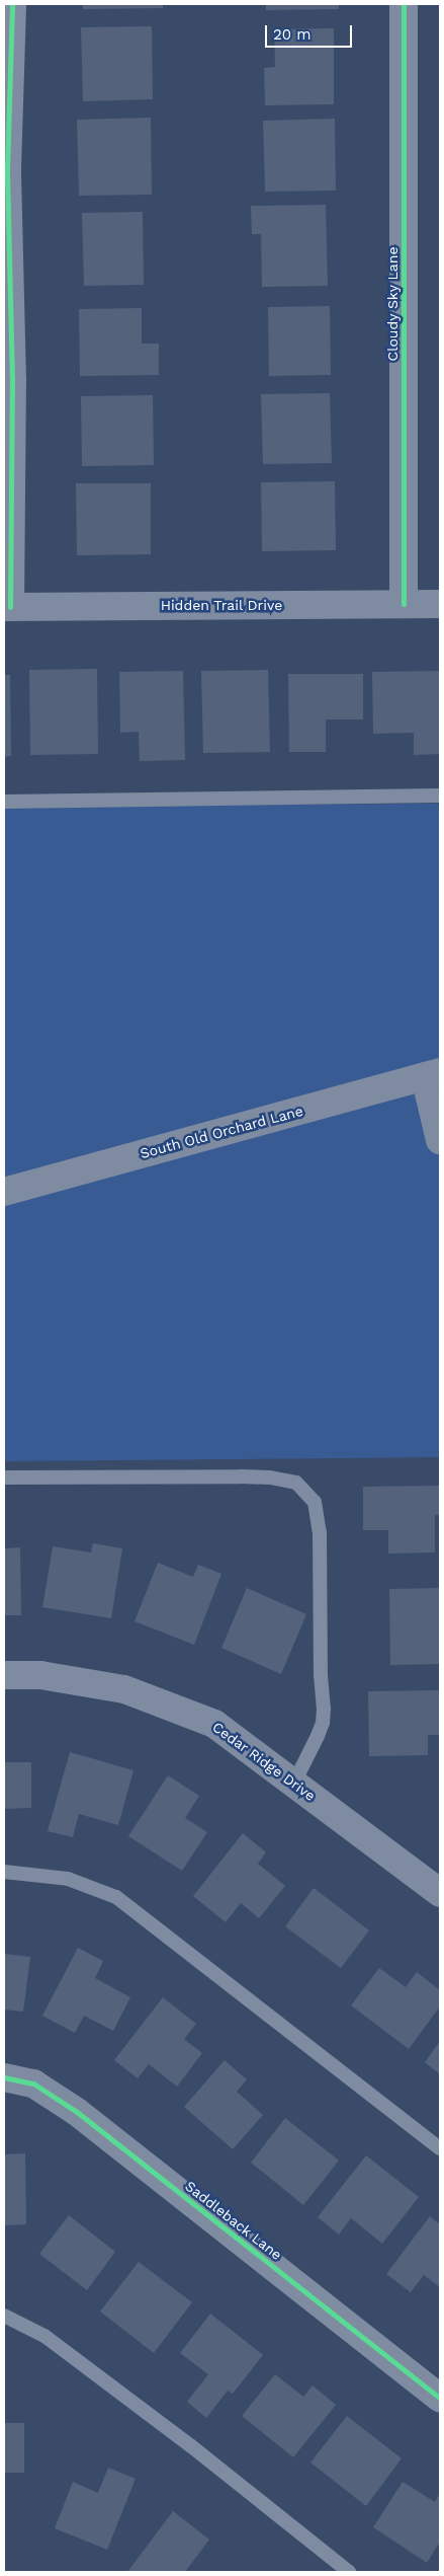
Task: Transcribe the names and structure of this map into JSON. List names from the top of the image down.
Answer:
{
  "streets": {
    "street": [
      "Cloudy Sky Lane",
      "Hidden Trail Drive",
      "South Old Orchard Lane",
      "Cedar Ridge Drive",
      "Saddleback Lane"
    ]
  },
  "crossings": [
    ["Cloudy Sky Lane", "Hidden Trail Drive"]
  ],
  "scale_bar": "20 m"
}
